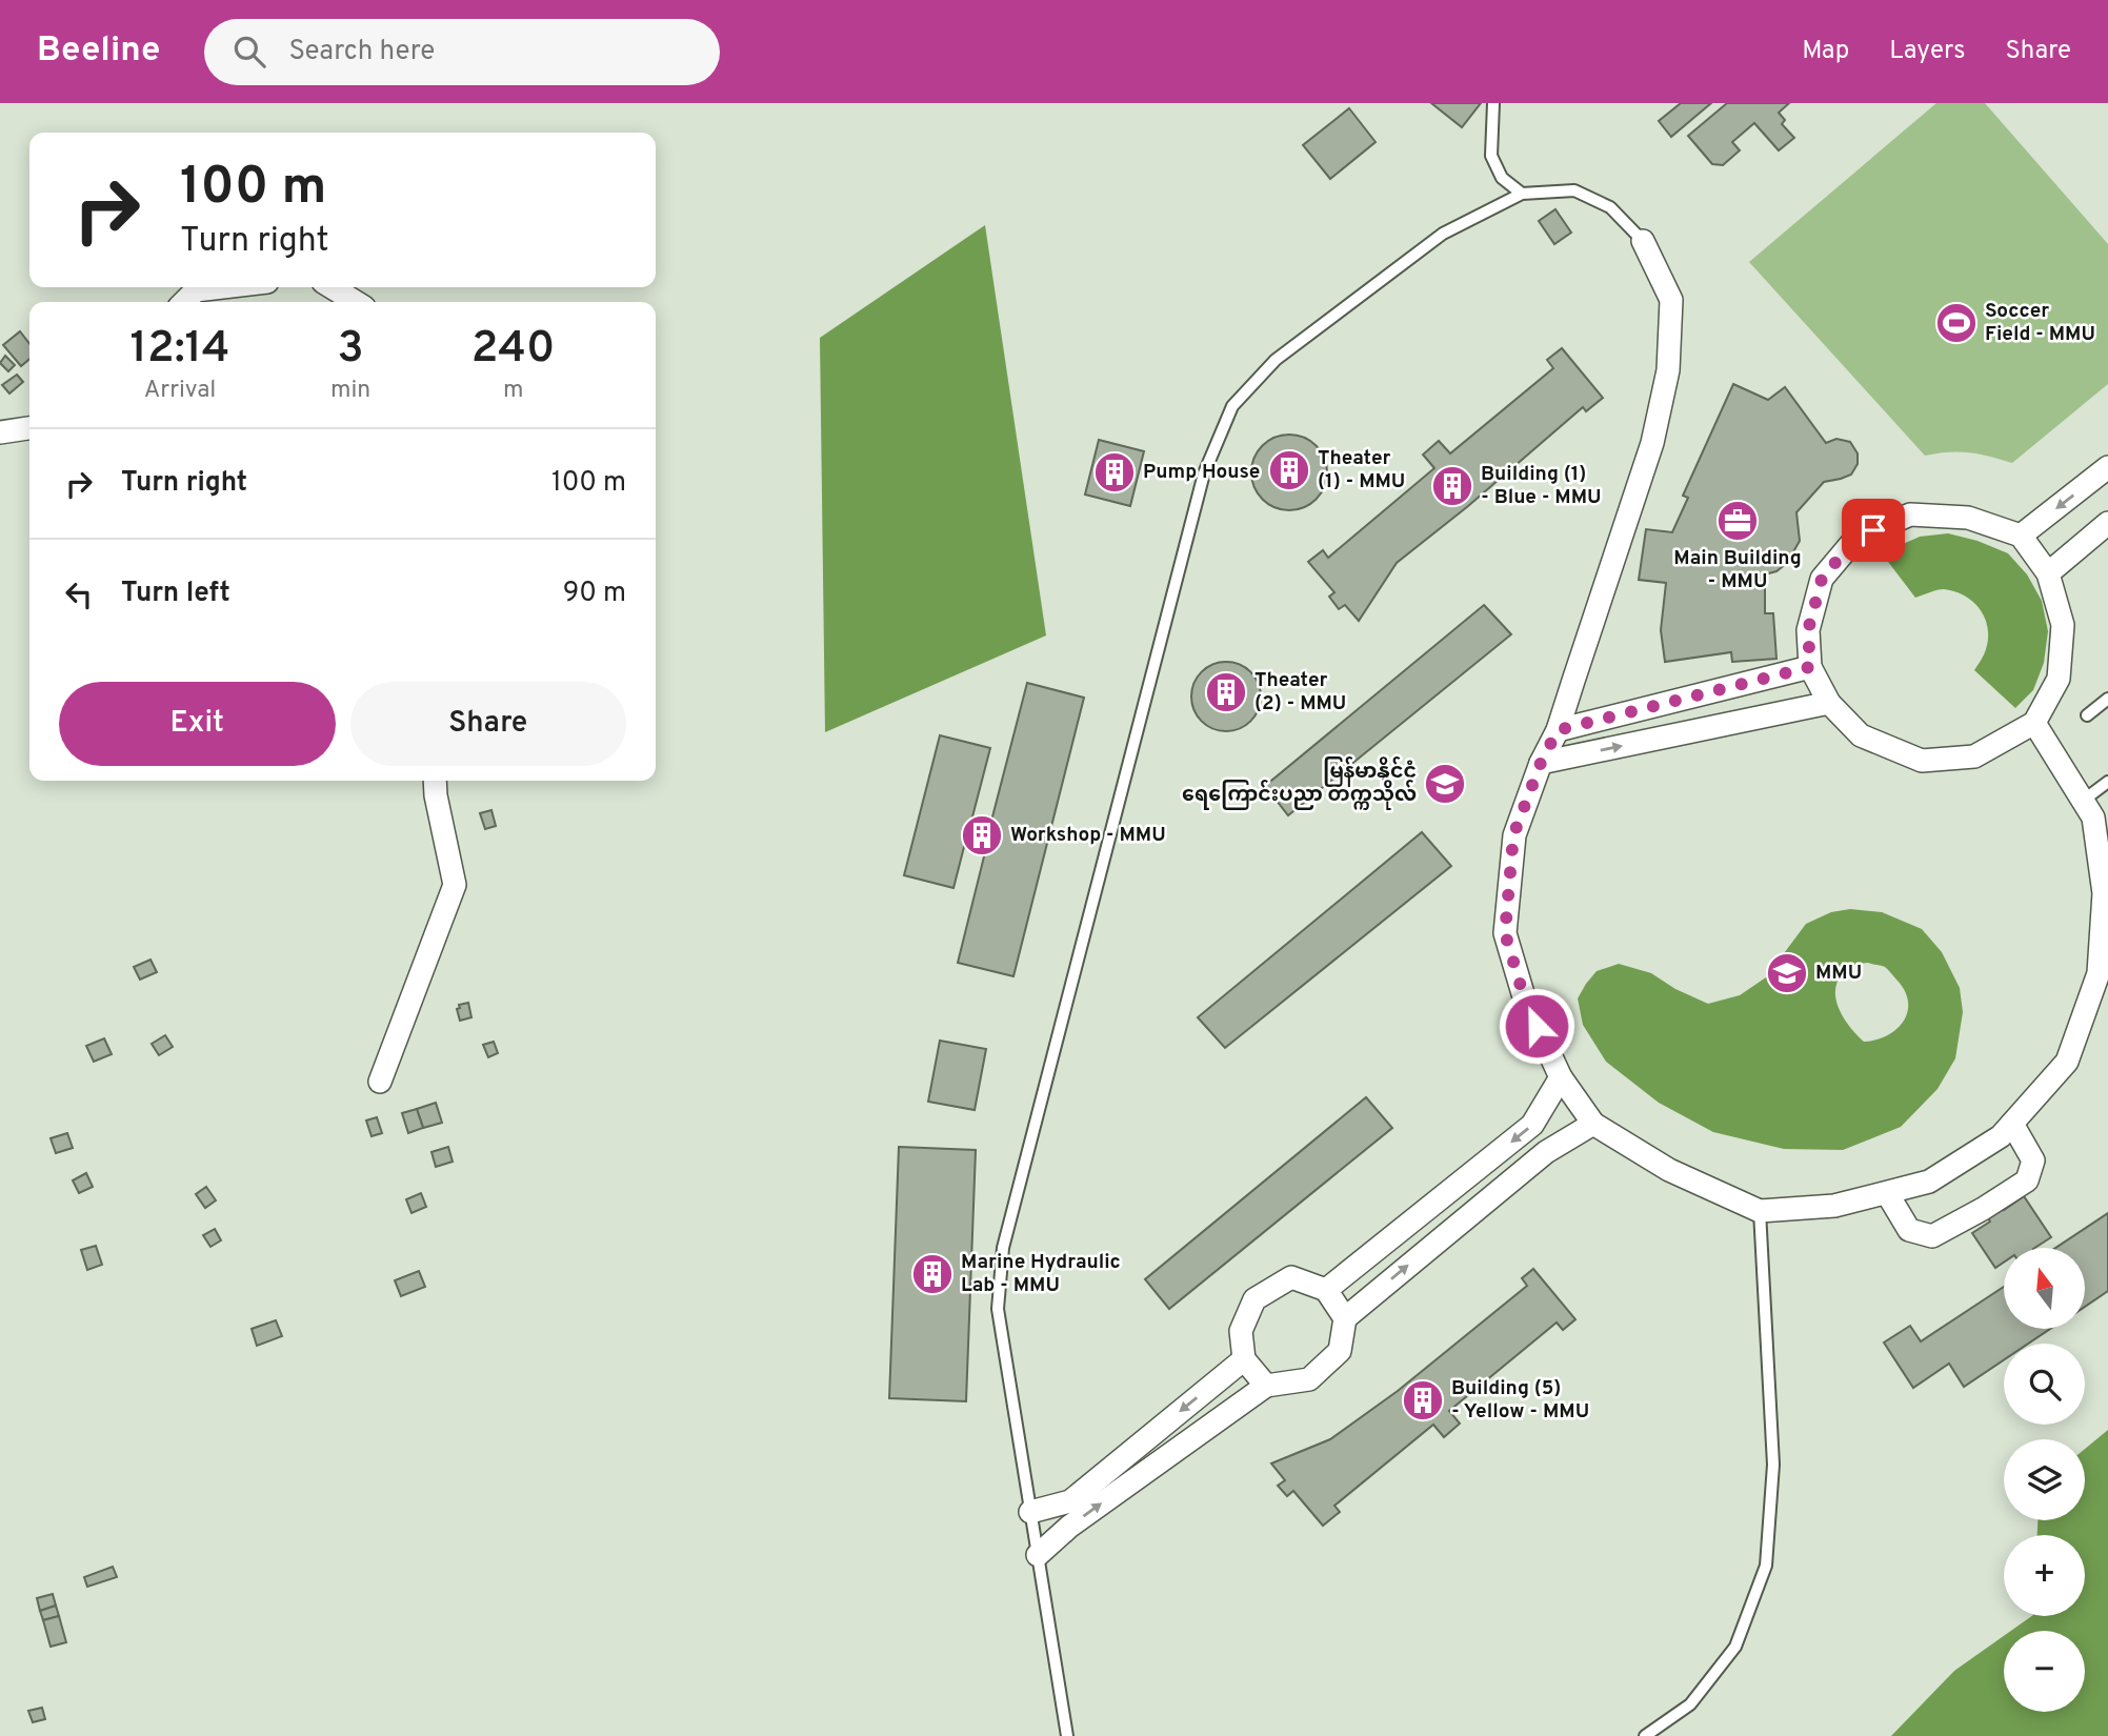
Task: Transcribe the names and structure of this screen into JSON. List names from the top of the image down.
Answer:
{
  "places": {
    "sports": ["Soccer Field - MMU"],
    "building": [
      "Theater (1) - MMU",
      "Pump House",
      "Building (1) - Blue - MMU",
      "Theater (2) - MMU",
      "Workshop - MMU",
      "Marine Hydraulic Lab - MMU",
      "Building (5) - Yellow - MMU"
    ],
    "office": ["Main Building - MMU"],
    "school or university": ["မြန်မာနိုင်ငံ ရေကြောင်းပညာ တက္ကသိုလ်", "MMU"]
  },
  "north": "top",
  "page": {
    "header": "Beeline",
    "search": "Search here",
    "nav": ["Map", "Layers", "Share"],
    "turn": ["100 m", "Turn right"],
    "eta": [
      "12:14",
      "Arrival",
      "3",
      "min",
      "240",
      "m"
    ],
    "list": [
      {
        "name": "Turn right",
        "value": "100 m"
      },
      {
        "name": "Turn left",
        "value": "90 m"
      }
    ],
    "buttons": ["Exit", "Share"],
    "map_buttons": ["+", "−"]
  }
}
